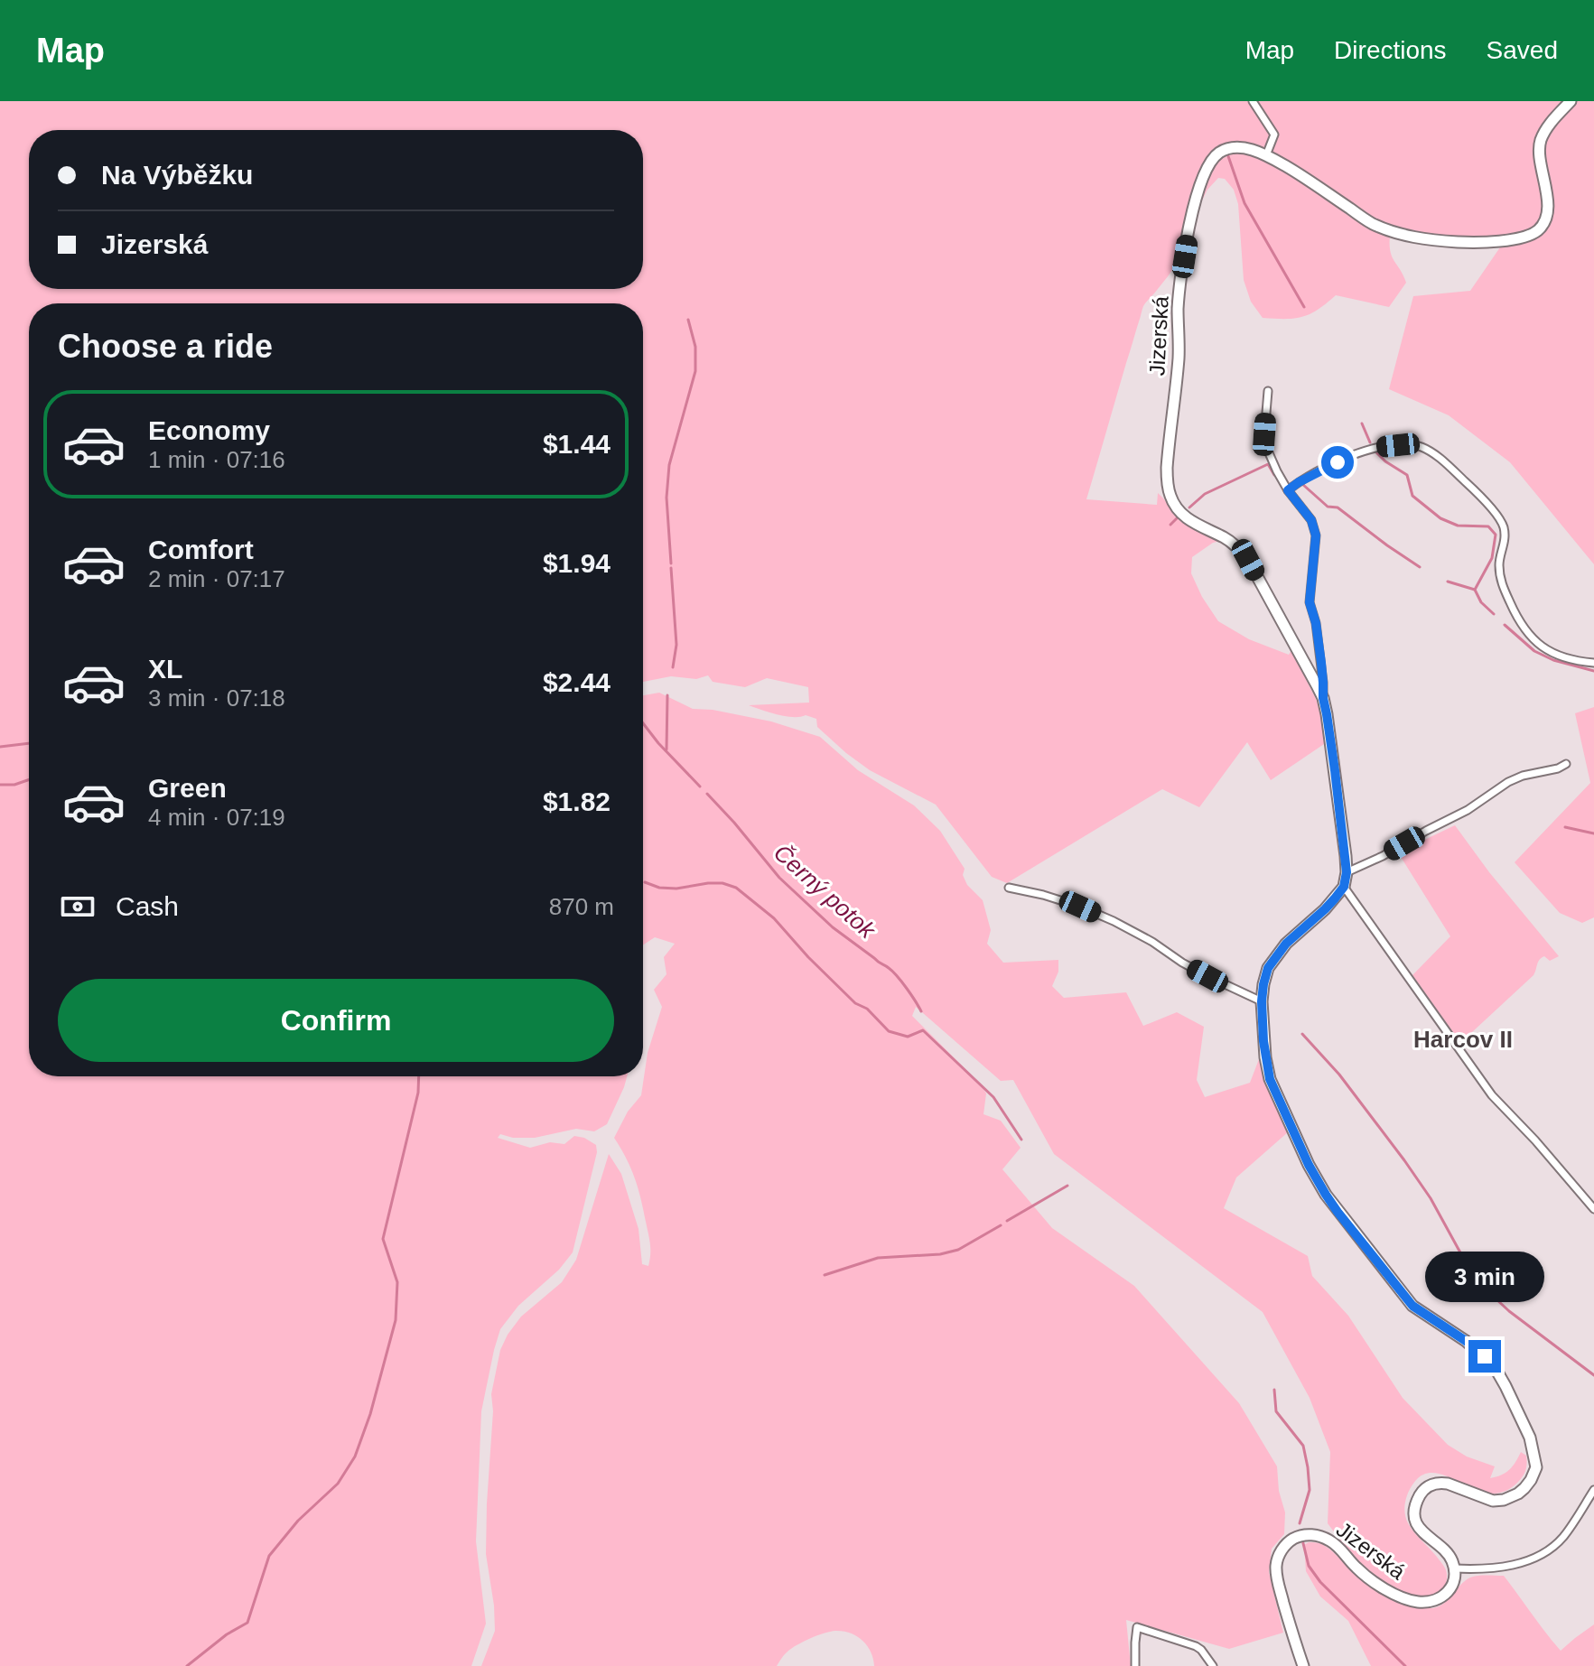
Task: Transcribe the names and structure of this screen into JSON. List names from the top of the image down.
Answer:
{
  "streets": {
    "street": ["Jizerská"]
  },
  "districts": ["Harcov II"],
  "water": ["Černý potok"],
  "page": {
    "header": "Map",
    "nav": ["Map", "Directions", "Saved"],
    "banner": ["Na Výběžku", "Jizerská"],
    "heading": "Choose a ride",
    "list": [
      {
        "name": "Economy",
        "note": "1 min · 07:16",
        "value": "$1.44"
      },
      {
        "name": "Comfort",
        "note": "2 min · 07:17",
        "value": "$1.94"
      },
      {
        "name": "XL",
        "note": "3 min · 07:18",
        "value": "$2.44"
      },
      {
        "name": "Green",
        "note": "4 min · 07:19",
        "value": "$1.82"
      }
    ],
    "pay": ["Cash", "870 m"],
    "buttons": "Confirm",
    "bubble": "3 min"
  }
}
